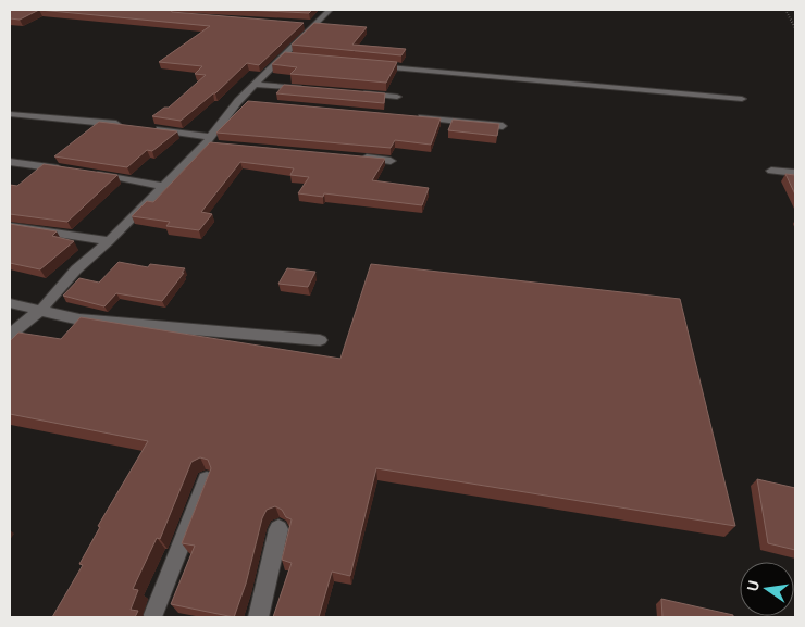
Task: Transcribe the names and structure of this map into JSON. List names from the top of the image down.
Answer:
{
  "north": "left"
}
